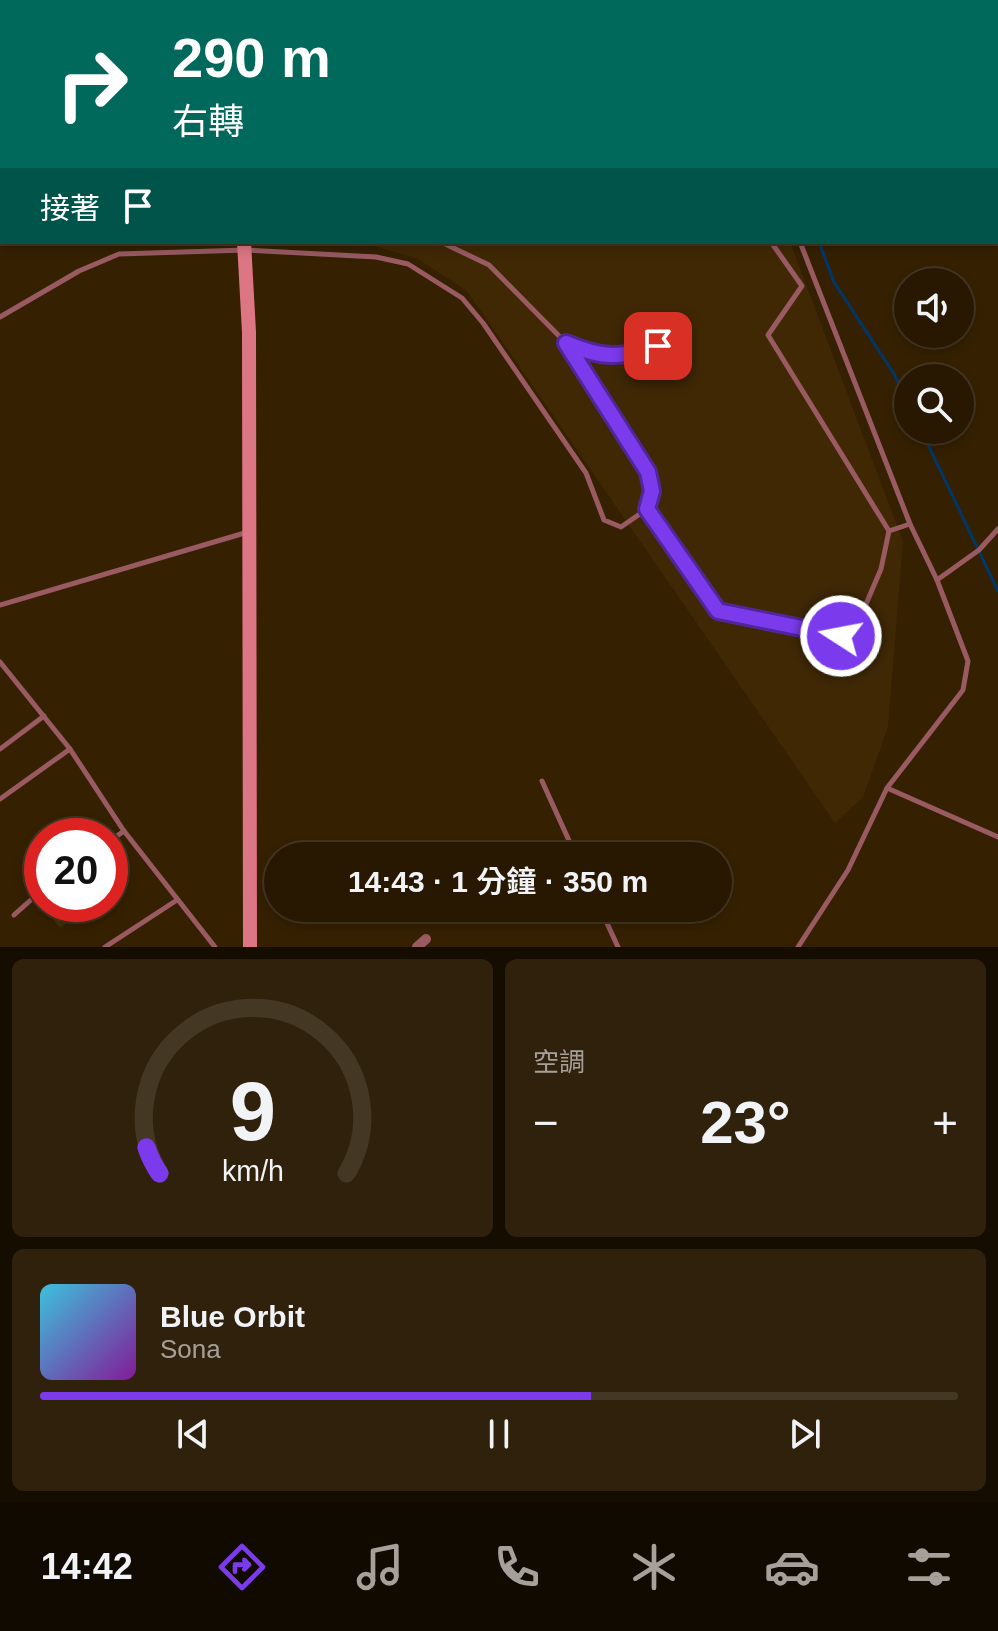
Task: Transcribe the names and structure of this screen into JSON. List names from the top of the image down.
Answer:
{
  "page": {
    "turn": ["290 m", "右轉"],
    "then": "接著",
    "limit": "20",
    "trip": "14:43 · 1 分鐘 · 350 m",
    "tile": "空調",
    "heat": ["−", "23°", "+"],
    "song": ["Blue Orbit", "Sona"],
    "tabs": "14:42",
    "gauge": ["9", "km/h"]
  }
}
